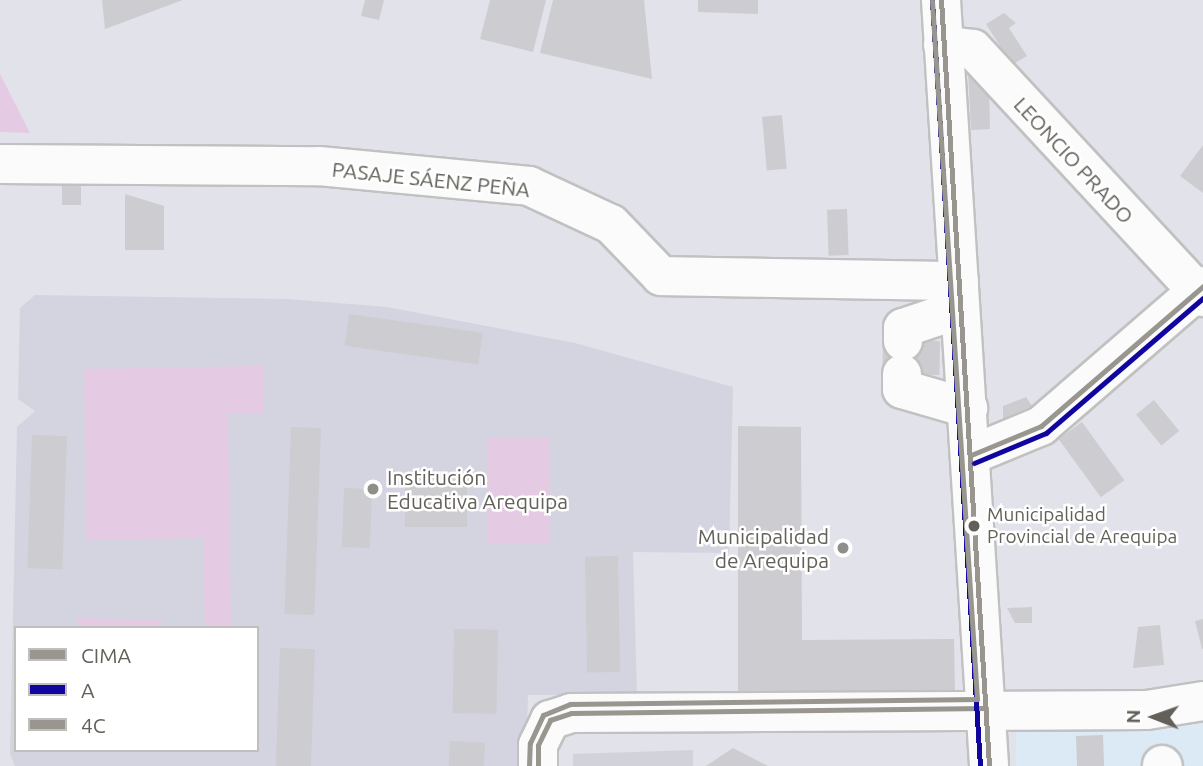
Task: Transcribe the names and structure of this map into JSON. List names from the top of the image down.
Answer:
{
  "streets": {
    "street": ["LEONCIO PRADO", "PASAJE SÁENZ PEÑA"]
  },
  "places": ["Institución Educativa Arequipa", "Municipalidad Provincial de Arequipa", "Municipalidad de Arequipa"],
  "lines": ["transit line CIMA", "transit line A", "transit line 4C"],
  "legend": ["CIMA", "A", "4C"],
  "north": "left"
}
